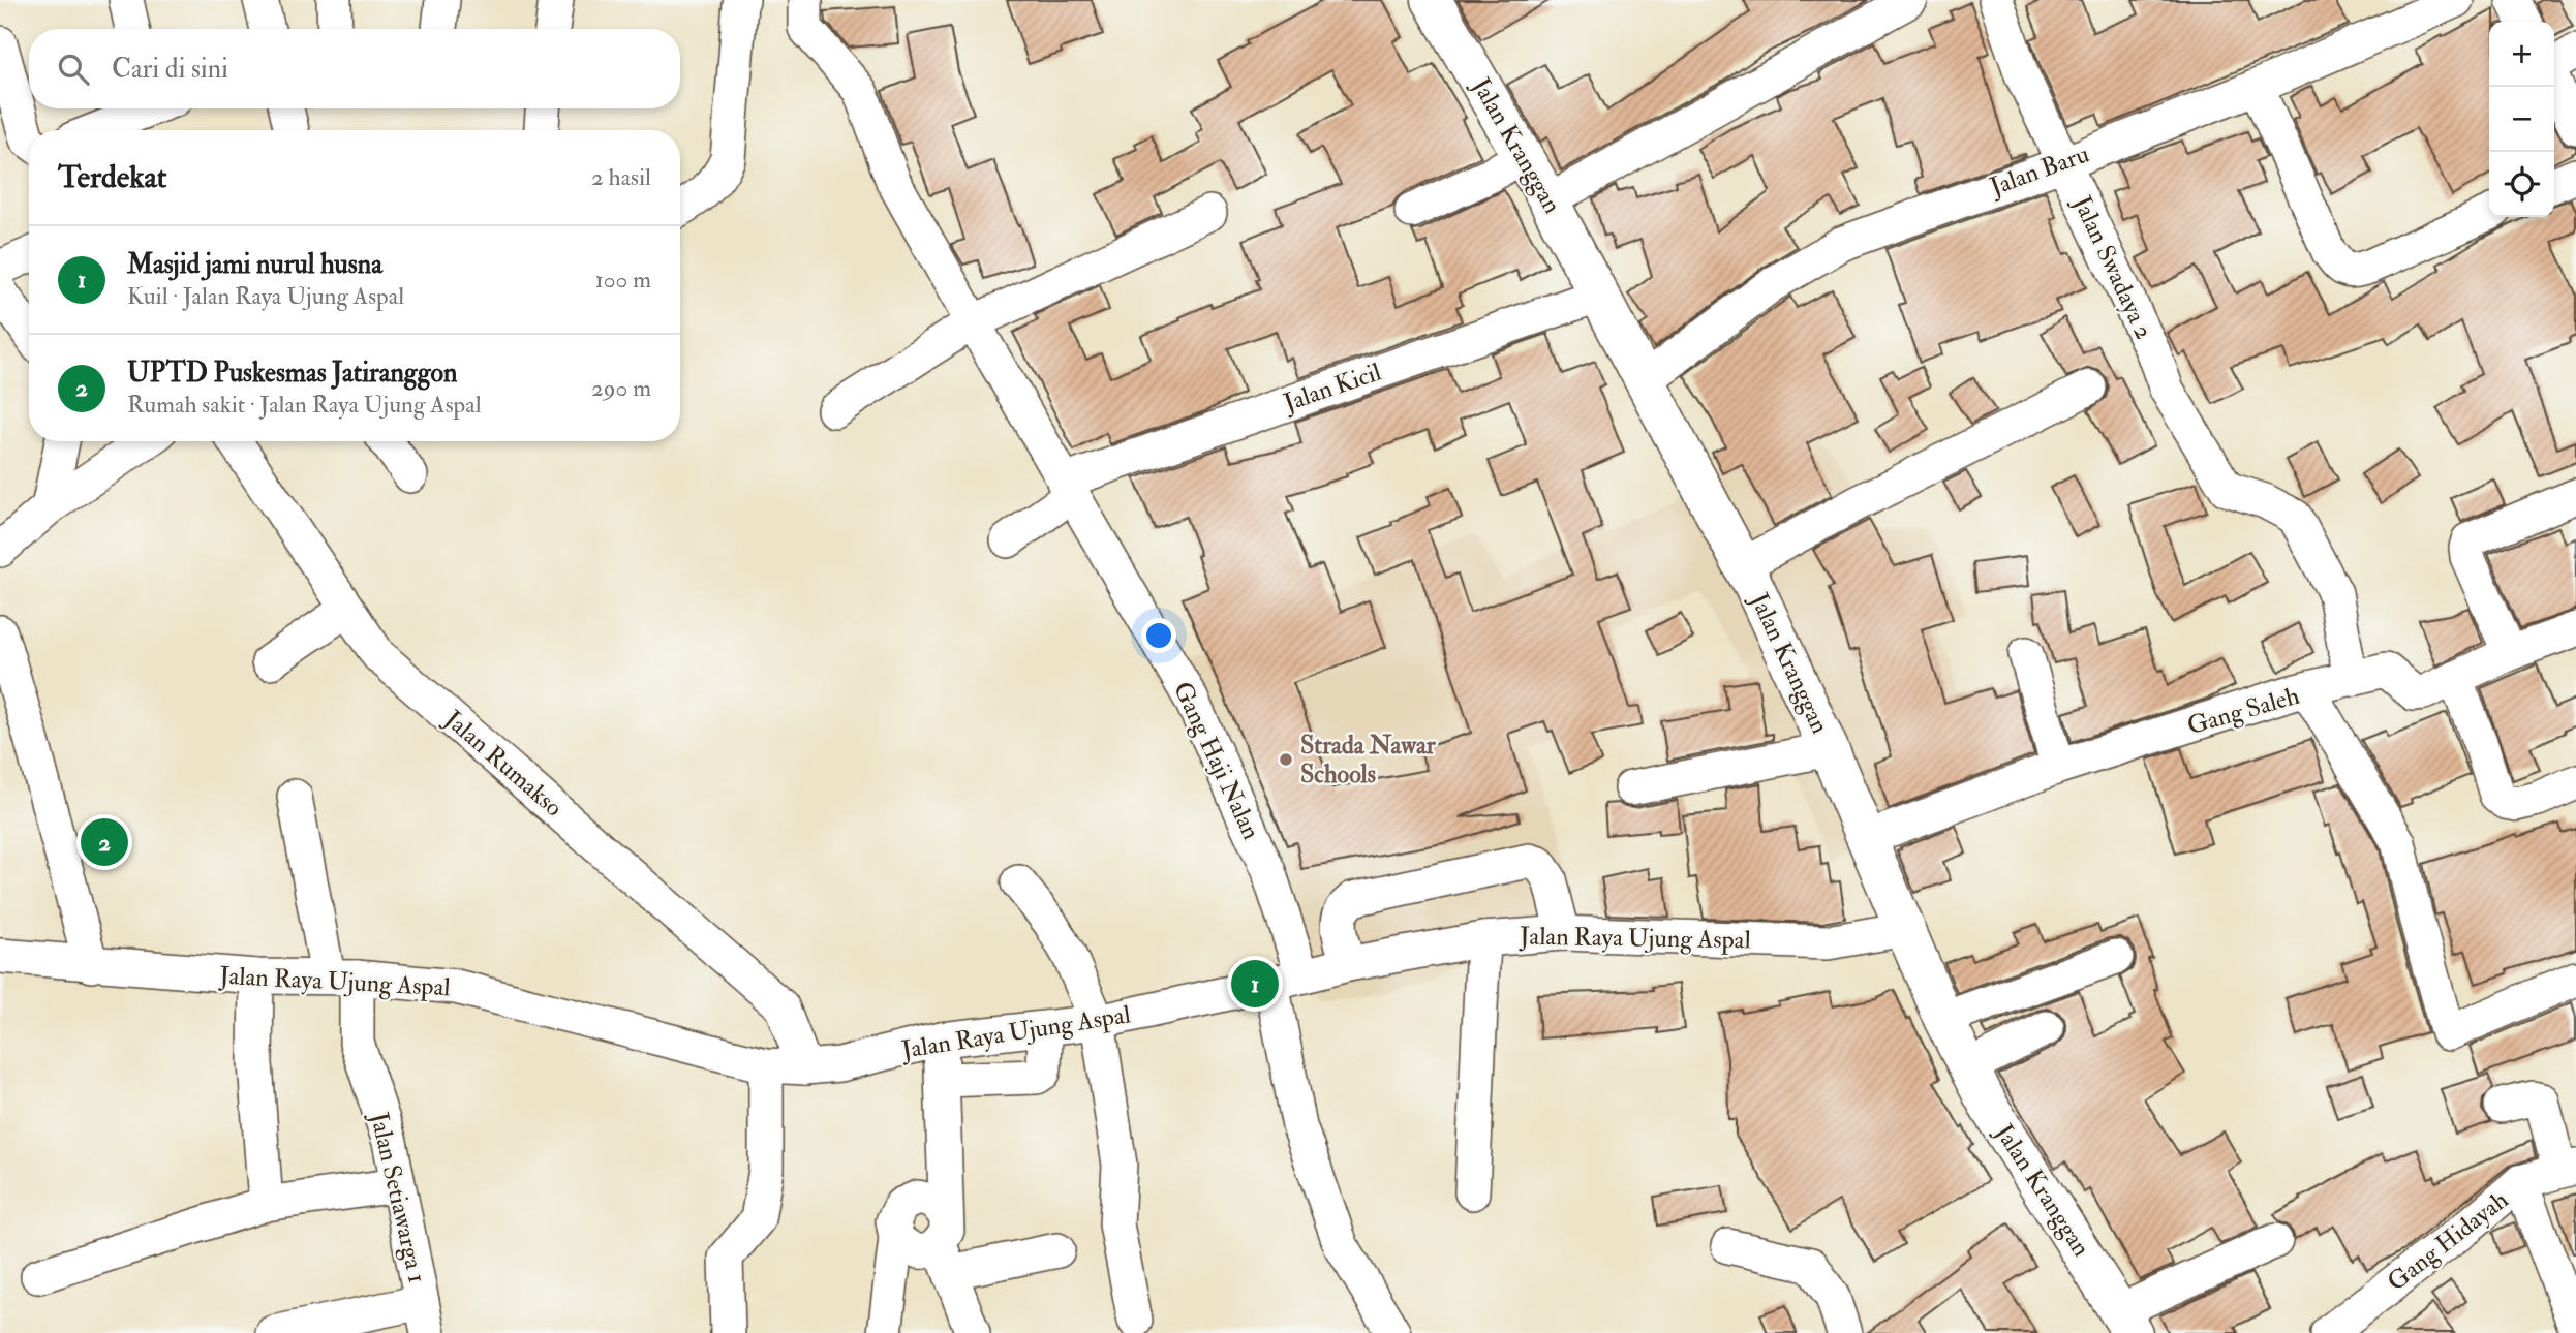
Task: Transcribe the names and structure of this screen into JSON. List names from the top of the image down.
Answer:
{
  "streets": {
    "main road": ["Jalan Kranggan"],
    "street": [
      "Jalan Baru",
      "Jalan Swadaya 2",
      "Jalan Kicil",
      "Gang Saleh",
      "Gang Haji Nalan",
      "Jalan Rumakso",
      "Jalan Raya Ujung Aspal",
      "Jalan Setiawarga 1",
      "Gang Hidayah"
    ]
  },
  "crossings": [
    ["Jalan Kranggan", "Jalan Baru"],
    ["Jalan Kranggan", "Jalan Kicil"],
    ["Jalan Kranggan", "Gang Saleh"],
    ["Jalan Kranggan", "Jalan Raya Ujung Aspal"],
    ["Jalan Baru", "Jalan Swadaya 2"],
    ["Jalan Kicil", "Gang Haji Nalan"],
    ["Gang Haji Nalan", "Jalan Raya Ujung Aspal"],
    ["Jalan Rumakso", "Jalan Raya Ujung Aspal"],
    ["Jalan Raya Ujung Aspal", "Jalan Setiawarga 1"]
  ],
  "places": ["Strada Nawar Schools"],
  "page": {
    "map_buttons": ["+", "−"],
    "search": "Cari di sini",
    "heading": ["Terdekat", "2 hasil"],
    "list": [
      {
        "mark": "1",
        "name": "Masjid jami nurul husna",
        "note": "Kuil · Jalan Raya Ujung Aspal",
        "value": "100 m"
      },
      {
        "mark": "2",
        "name": "UPTD Puskesmas Jatiranggon",
        "note": "Rumah sakit · Jalan Raya Ujung Aspal",
        "value": "290 m"
      }
    ],
    "pins": ["2", "1"]
  }
}
